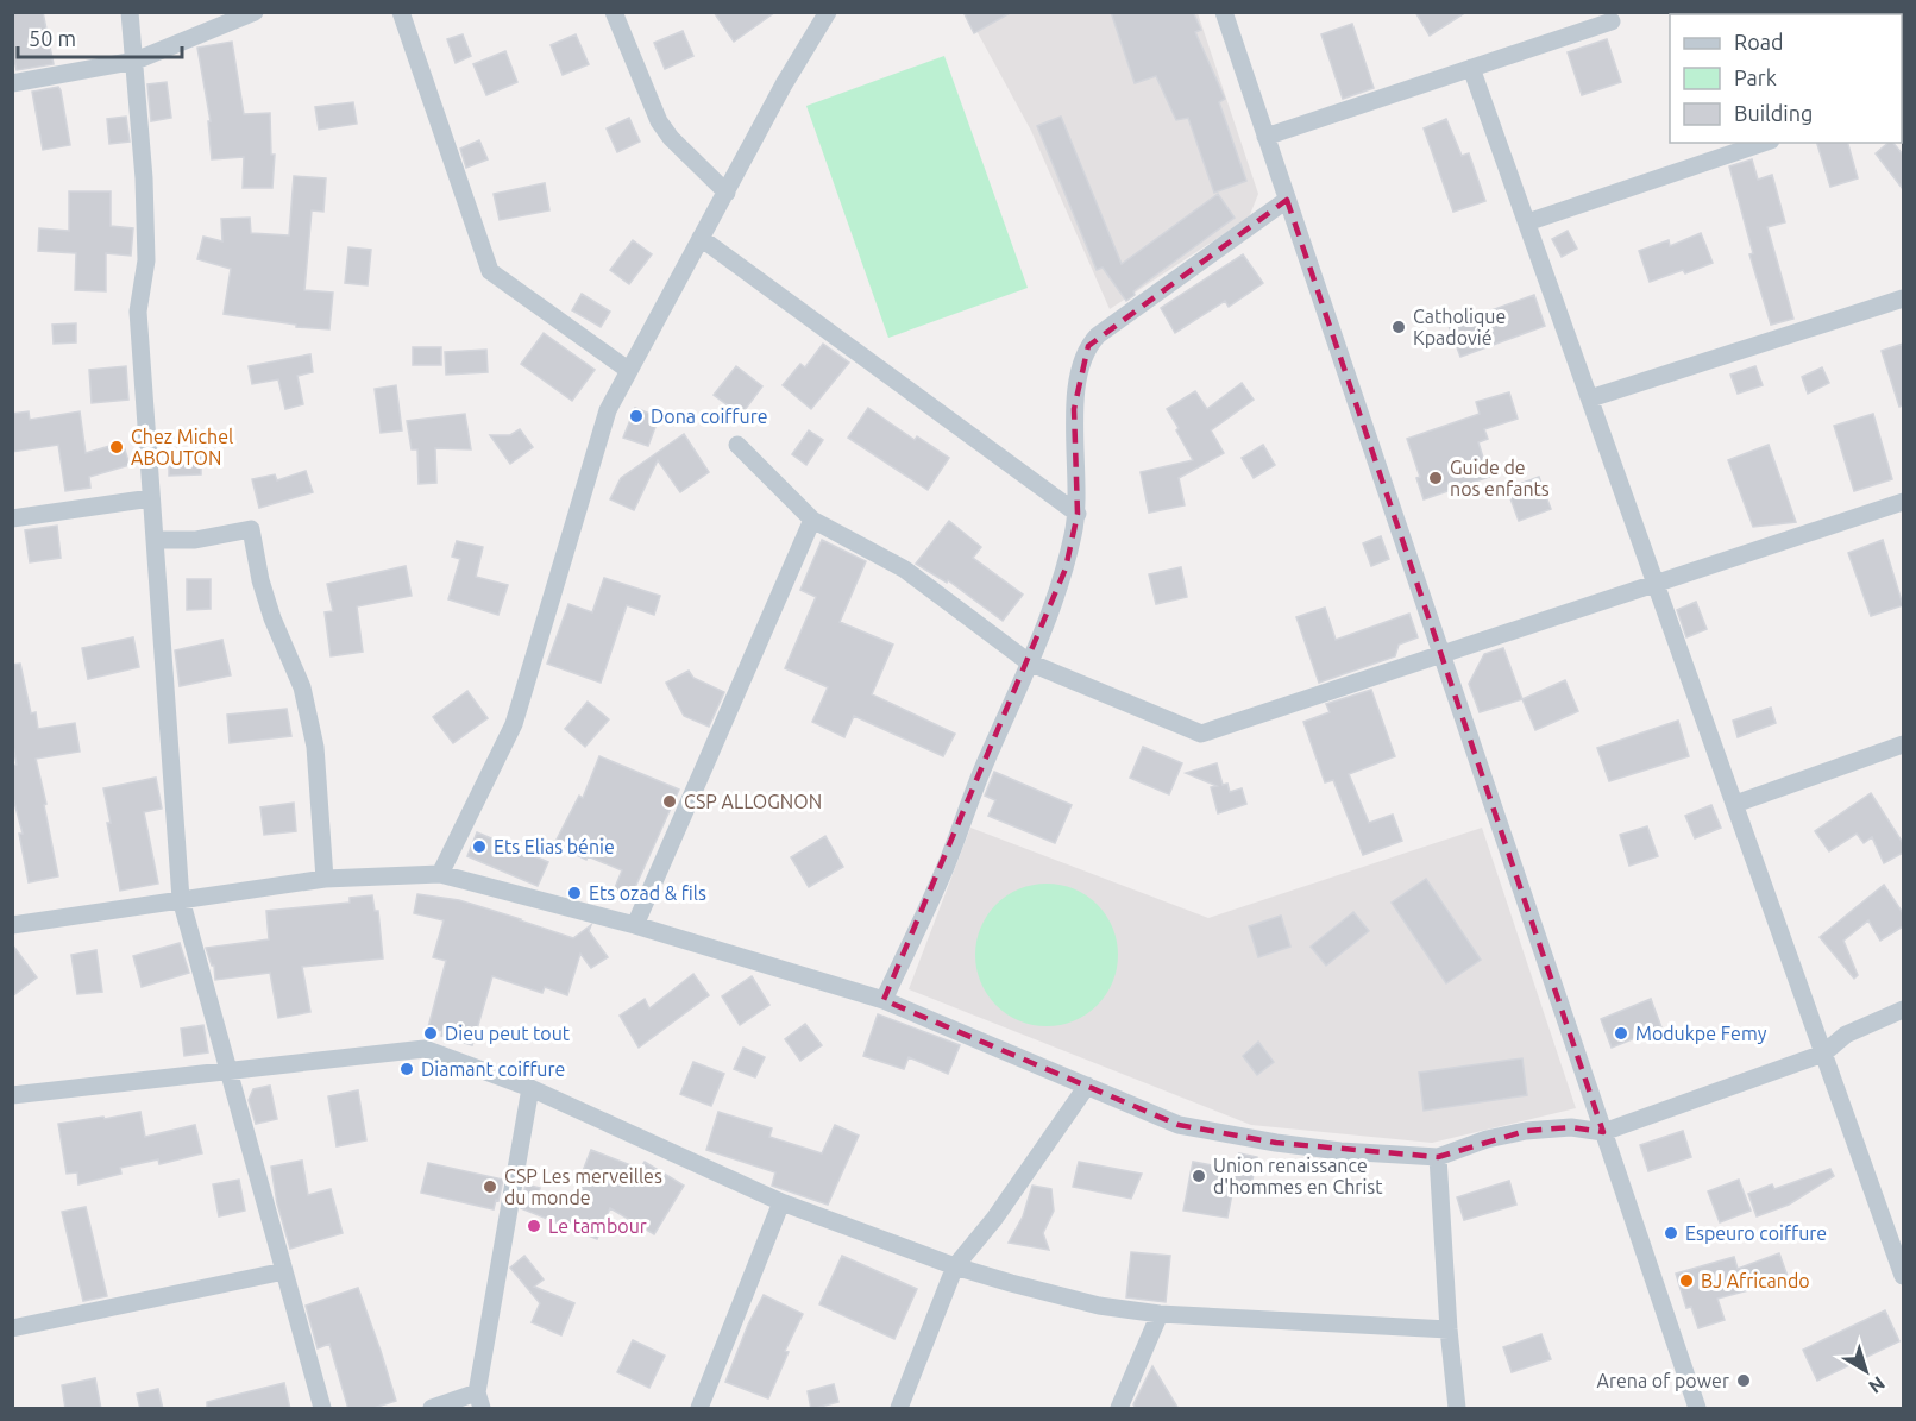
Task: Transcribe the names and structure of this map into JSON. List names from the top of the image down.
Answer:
{
  "places": [
    "Catholique Kpadovié",
    "Dona coiffure",
    "Chez Michel ABOUTON",
    "Guide de nos enfants",
    "CSP ALLOGNON",
    "Ets Elias bénie",
    "Ets ozad & fils",
    "Dieu peut tout",
    "Modukpe Femy",
    "Diamant coiffure",
    "Union renaissance d'hommes en Christ",
    "CSP Les merveilles du monde",
    "Le tambour",
    "Espeuro coiffure",
    "BJ Africando",
    "Arena of power"
  ],
  "legend": ["Road", "Park", "Building"],
  "scale_bar": "50 m",
  "north": "bottom right"
}
